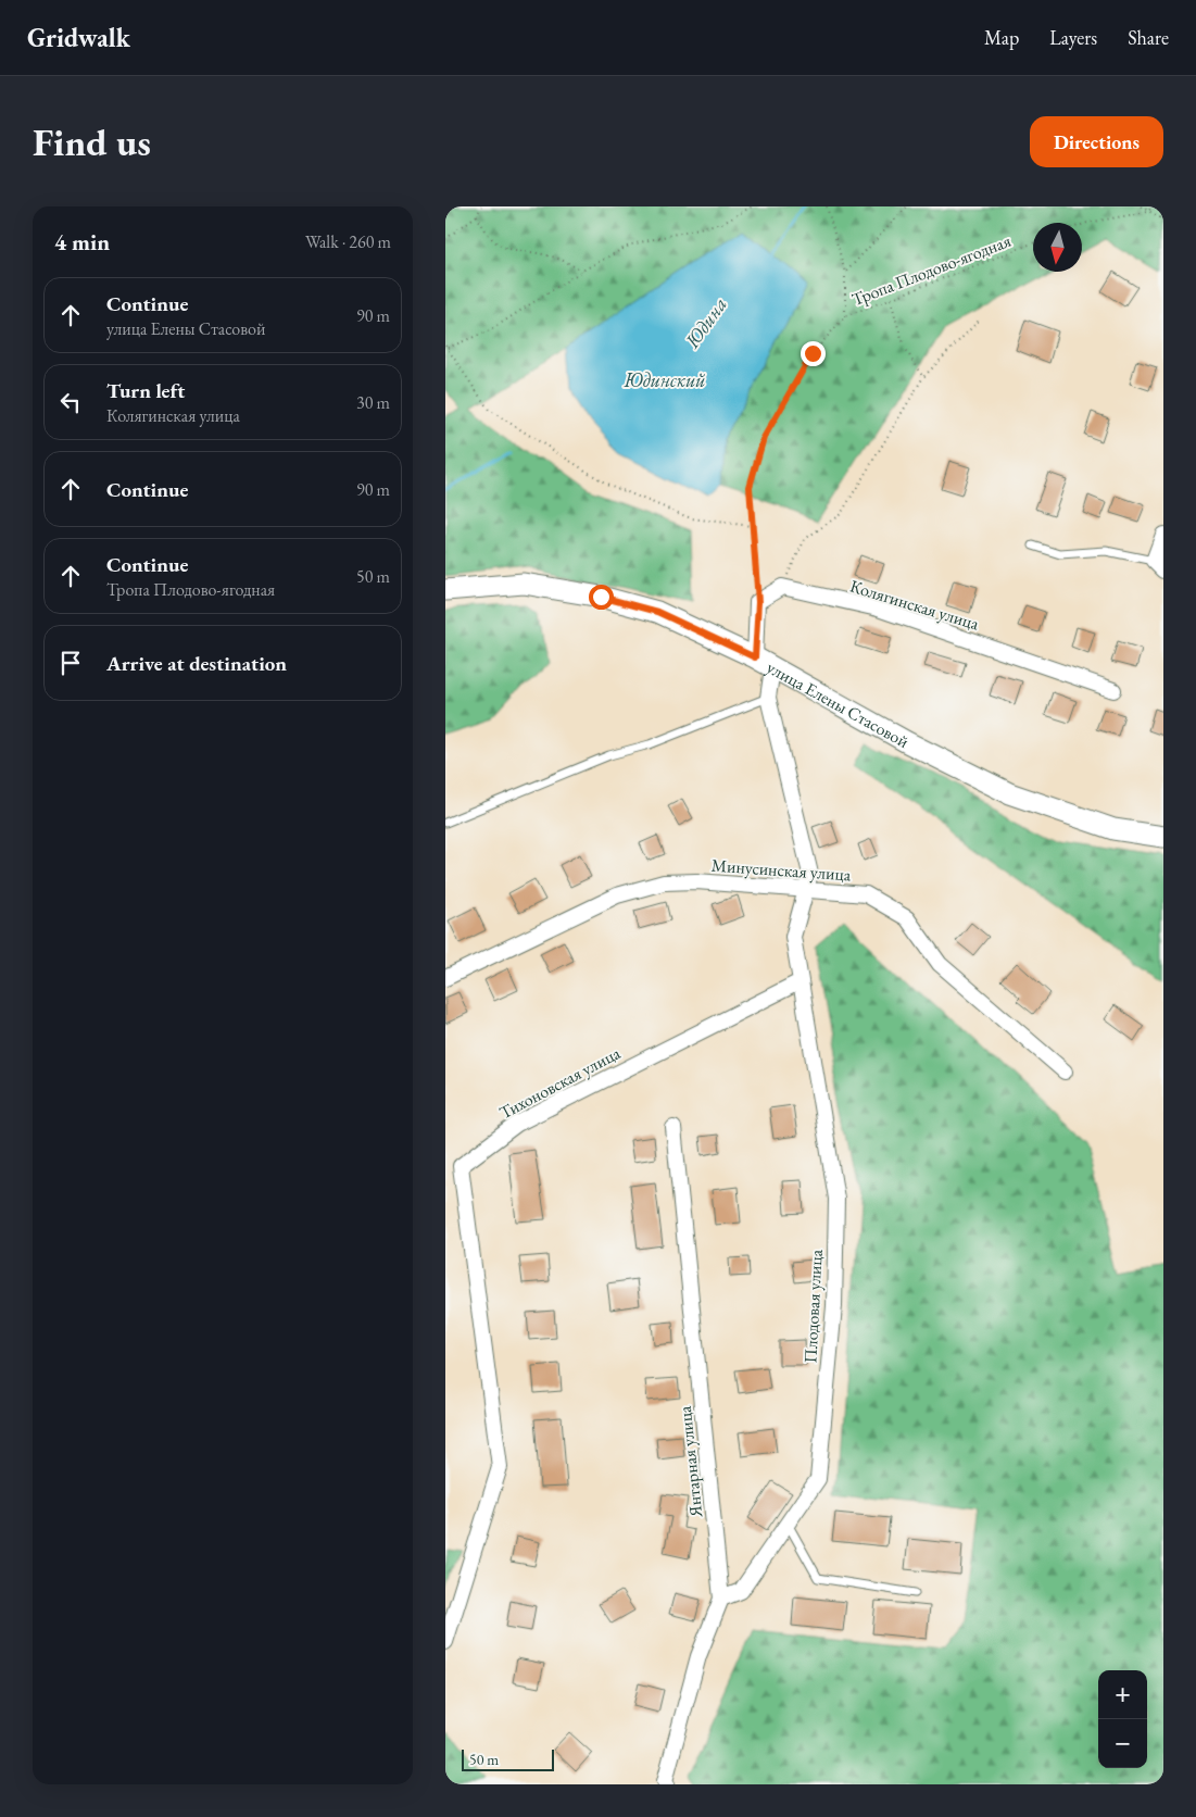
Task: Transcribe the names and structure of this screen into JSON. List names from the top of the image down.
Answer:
{
  "streets": {
    "main road": ["улица Елены Стасовой"],
    "street": [
      "Колягинская улица",
      "Минусинская улица",
      "Тихоновская улица",
      "Плодовая улица",
      "Янтарная улица"
    ],
    "path": ["Тропа Плодово-ягодная"]
  },
  "crossings": [
    ["Тихоновская улица", "Плодовая улица"],
    ["Плодовая улица", "Янтарная улица"]
  ],
  "water": ["Юдина", "Юдинский"],
  "scale_bar": "50 m",
  "north": "bottom",
  "page": {
    "header": "Gridwalk",
    "nav": ["Map", "Layers", "Share"],
    "buttons": "Directions",
    "title": "Find us",
    "heading": ["4 min", "Walk · 260 m"],
    "list": [
      ["Continue", "улица Елены Стасовой", "90 m"],
      ["Turn left", "Колягинская улица", "30 m"],
      ["Continue", "90 m"],
      ["Continue", "Тропа Плодово-ягодная", "50 m"],
      "Arrive at destination"
    ],
    "map_buttons": ["+", "−"],
    "scale": "50 m"
  }
}
